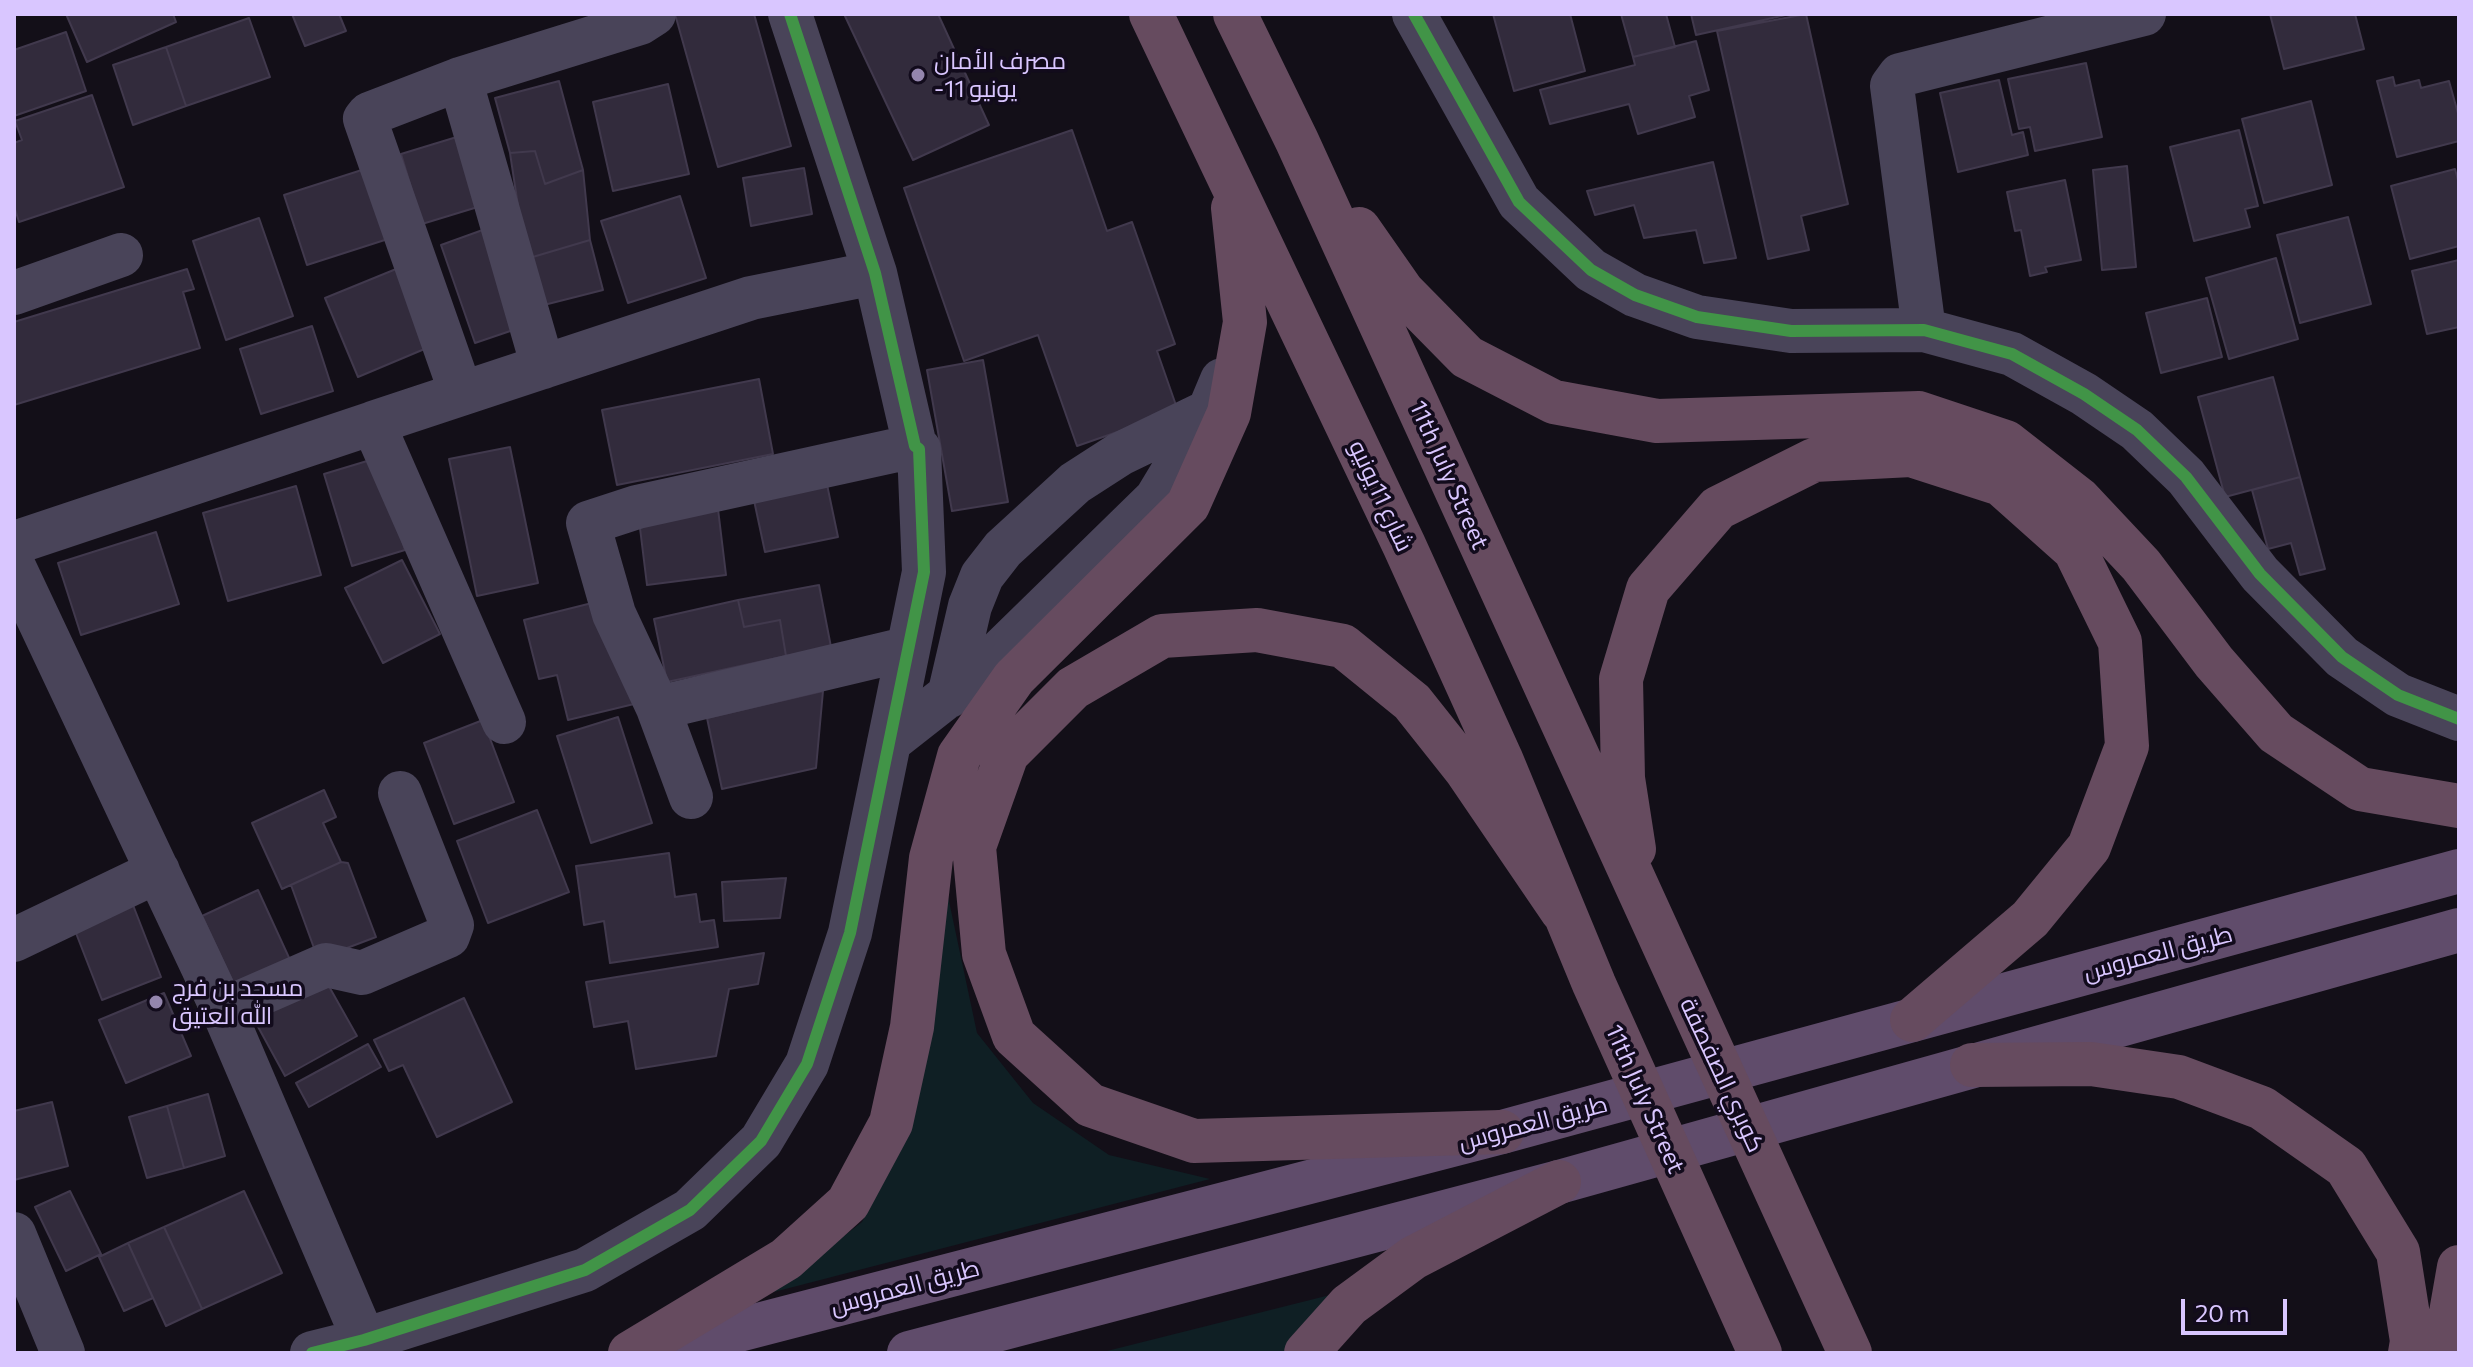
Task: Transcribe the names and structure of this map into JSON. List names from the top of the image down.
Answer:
{
  "streets": {
    "highway": ["11th July Street", "شارع 11يونيو", "كوبري الصفصفة"],
    "main road": ["طريق العمروس"]
  },
  "crossings": [
    ["11th July Street", "شارع 11يونيو"],
    ["11th July Street", "كوبري الصفصفة"]
  ],
  "places": ["مصرف الأمان -11 يونيو", "مسجد بن فرج الله العتيق"],
  "scale_bar": "20 m"
}
